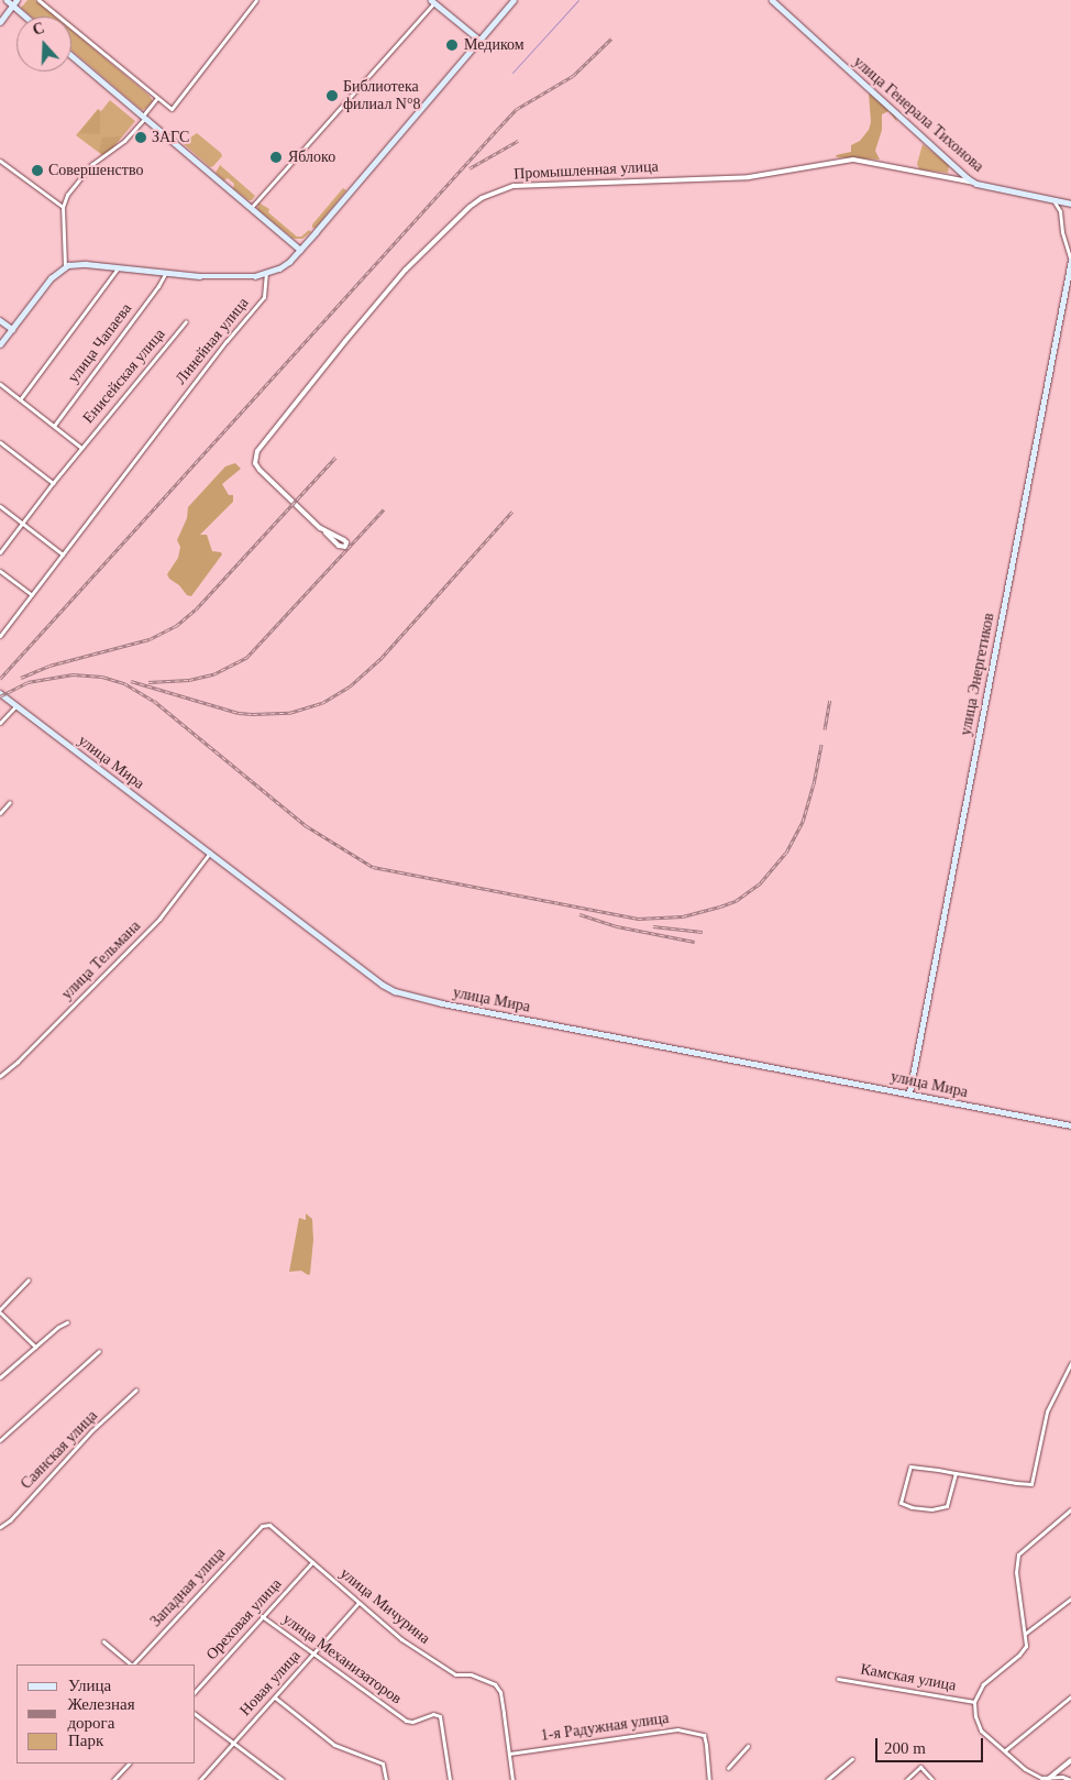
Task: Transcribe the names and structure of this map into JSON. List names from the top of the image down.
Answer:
{
  "streets": {
    "main road": ["улица Генерала Тихонова", "улица Энергетиков", "улица Мира"],
    "street": [
      "Промышленная улица",
      "Линейная улица",
      "улица Чапаева",
      "Енисейская улица",
      "улица Тельмана",
      "Саянская улица",
      "Западная улица",
      "улица Мичурина",
      "Ореховая улица",
      "улица Механизаторов",
      "Камская улица",
      "Новая улица",
      "1-я Радужная улица"
    ]
  },
  "crossings": [
    ["улица Генерала Тихонова", "Промышленная улица"],
    ["улица Энергетиков", "улица Мира"],
    ["улица Мира", "улица Тельмана"],
    ["Западная улица", "улица Мичурина"],
    ["улица Мичурина", "Ореховая улица"],
    ["улица Мичурина", "Новая улица"],
    ["улица Мичурина", "1-я Радужная улица"],
    ["Ореховая улица", "улица Механизаторов"],
    ["улица Механизаторов", "Новая улица"]
  ],
  "places": [
    "Медиком",
    "Библиотека филиал N°8",
    "ЗАГС",
    "Яблоко",
    "Совершенство"
  ],
  "legend": ["Улица", "Железная дорога", "Парк"],
  "scale_bar": "200 m",
  "north": "top"
}
